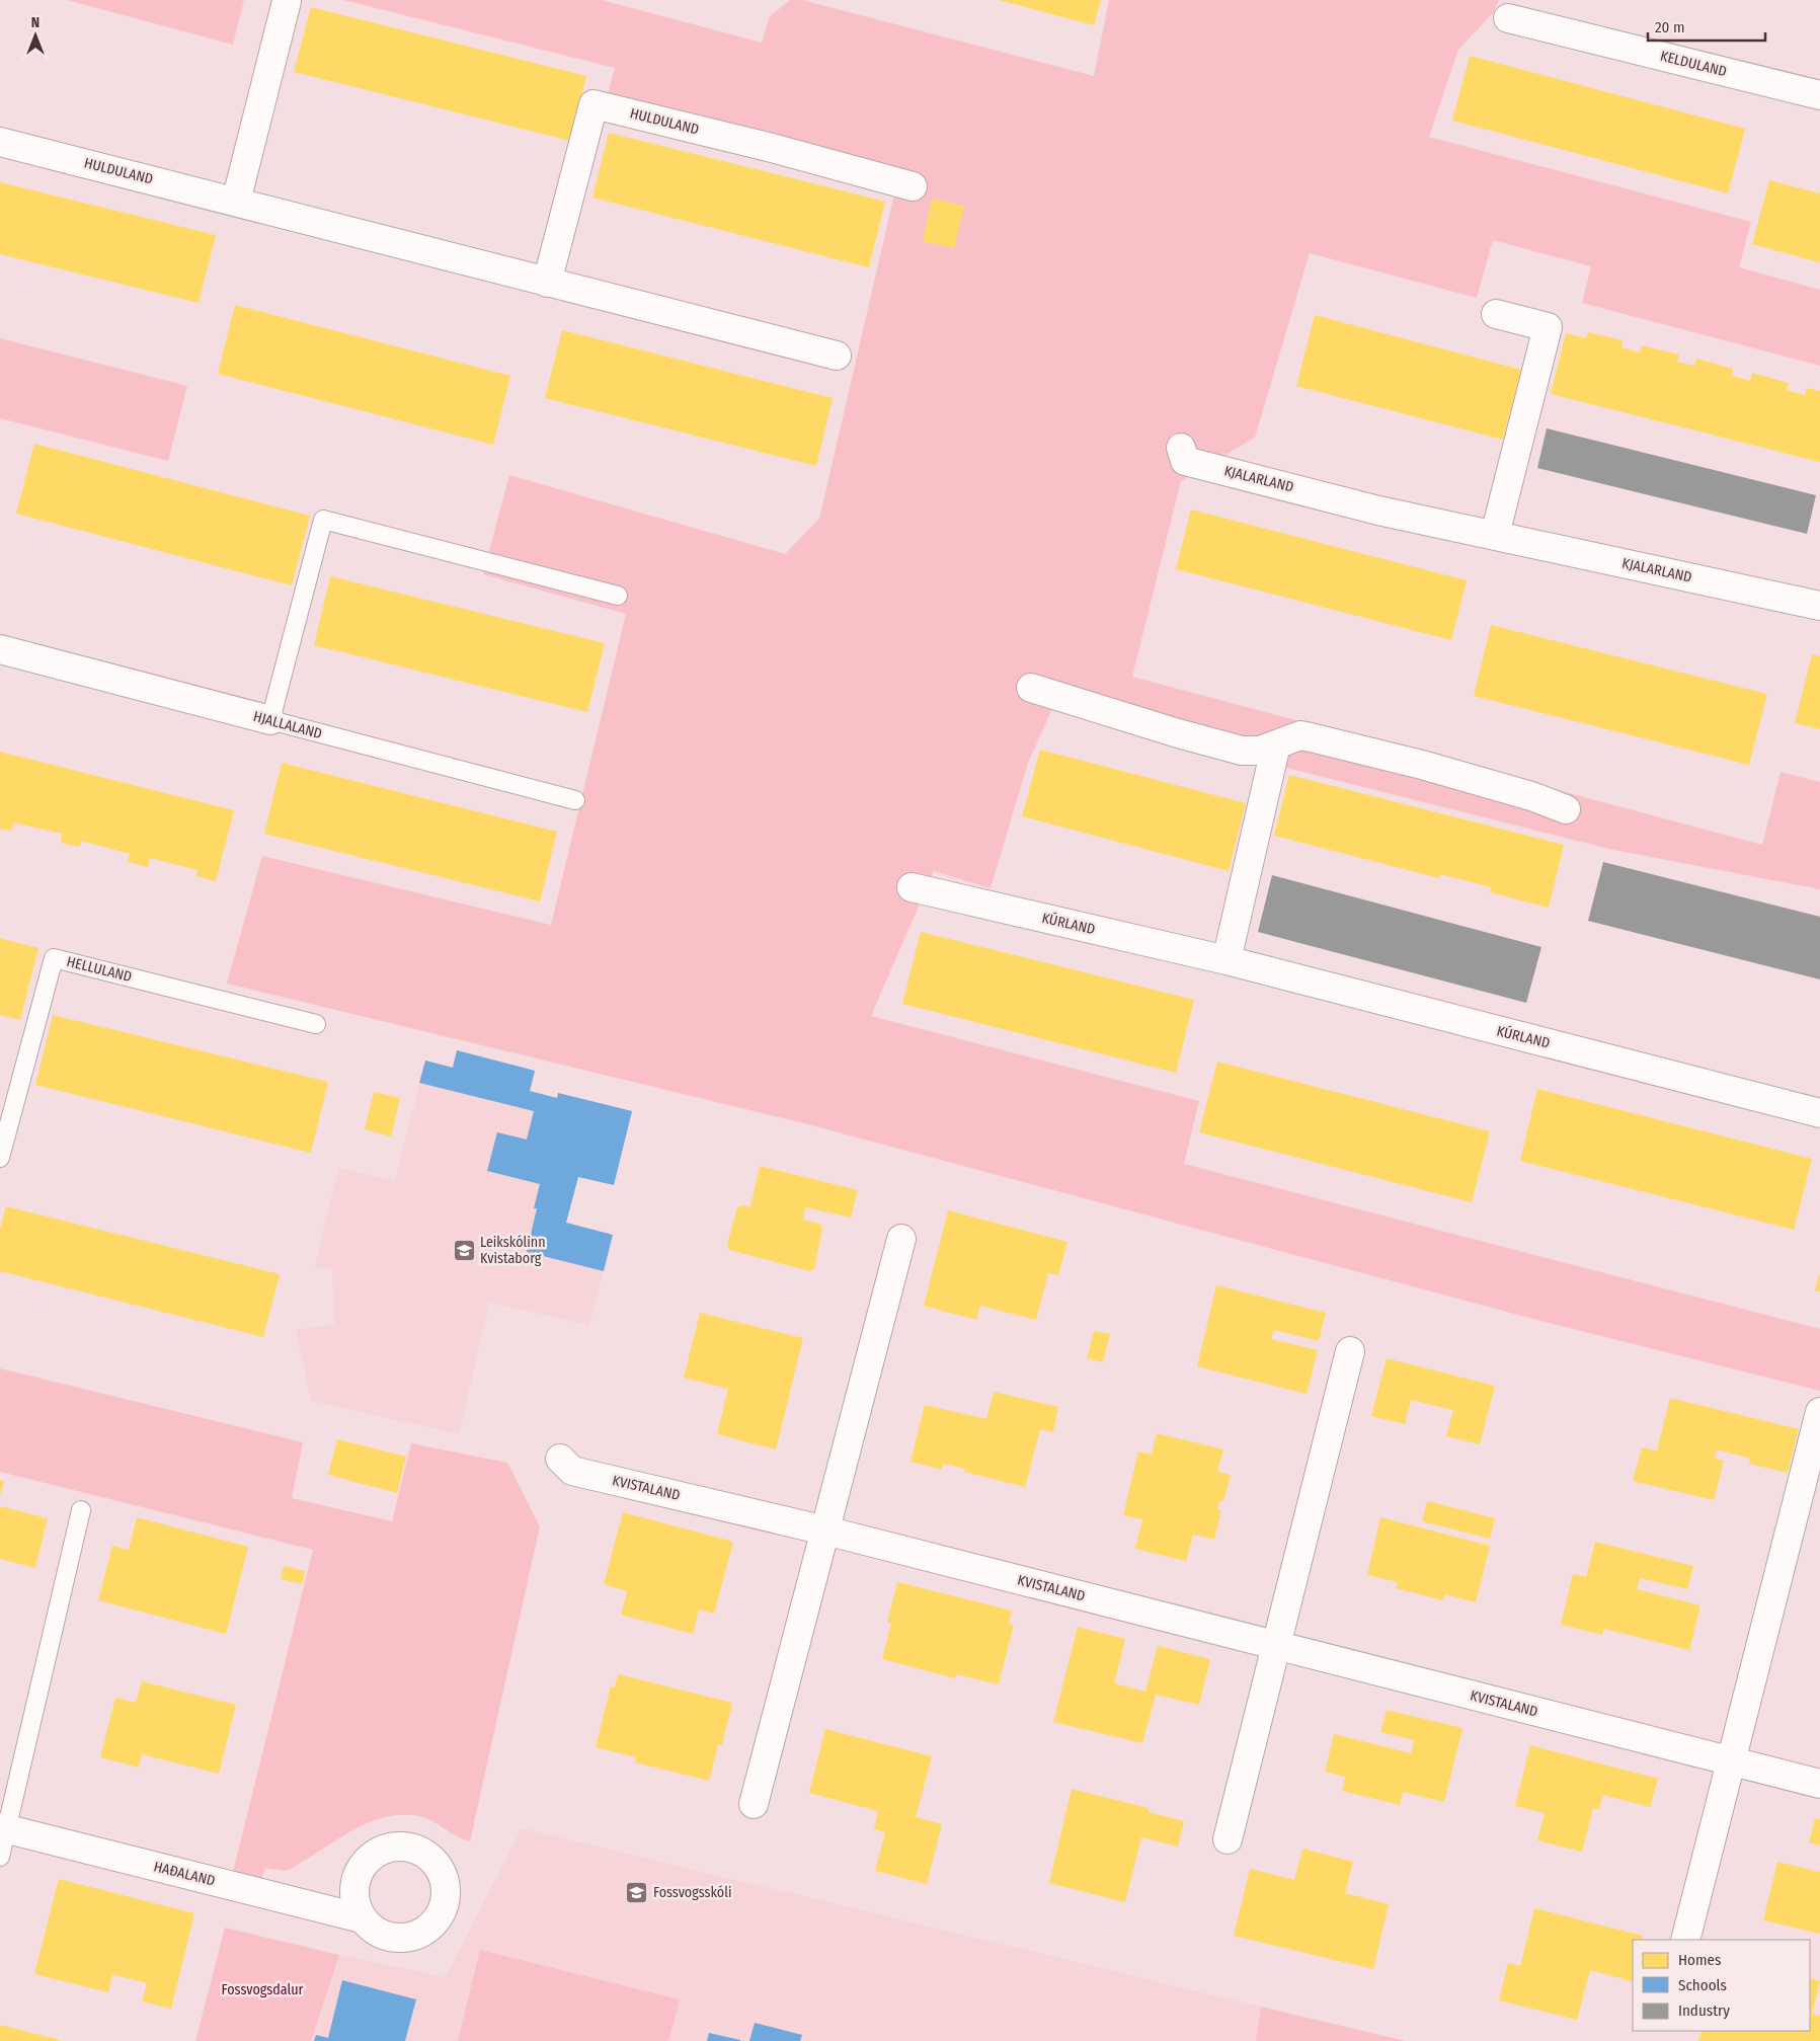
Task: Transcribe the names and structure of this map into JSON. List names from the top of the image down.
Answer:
{
  "streets": {
    "street": [
      "KELDULAND",
      "HULDULAND",
      "KJALARLAND",
      "HJALLALAND",
      "KÚRLAND",
      "KVISTALAND",
      "HAÐALAND"
    ],
    "lane": ["HELLULAND"]
  },
  "parks": ["Fossvogsdalur"],
  "places": {
    "school or university": ["Leikskólinn Kvistaborg", "Fossvogsskóli"]
  },
  "legend": ["Homes", "Schools", "Industry"],
  "scale_bar": "20 m",
  "north": "top"
}
